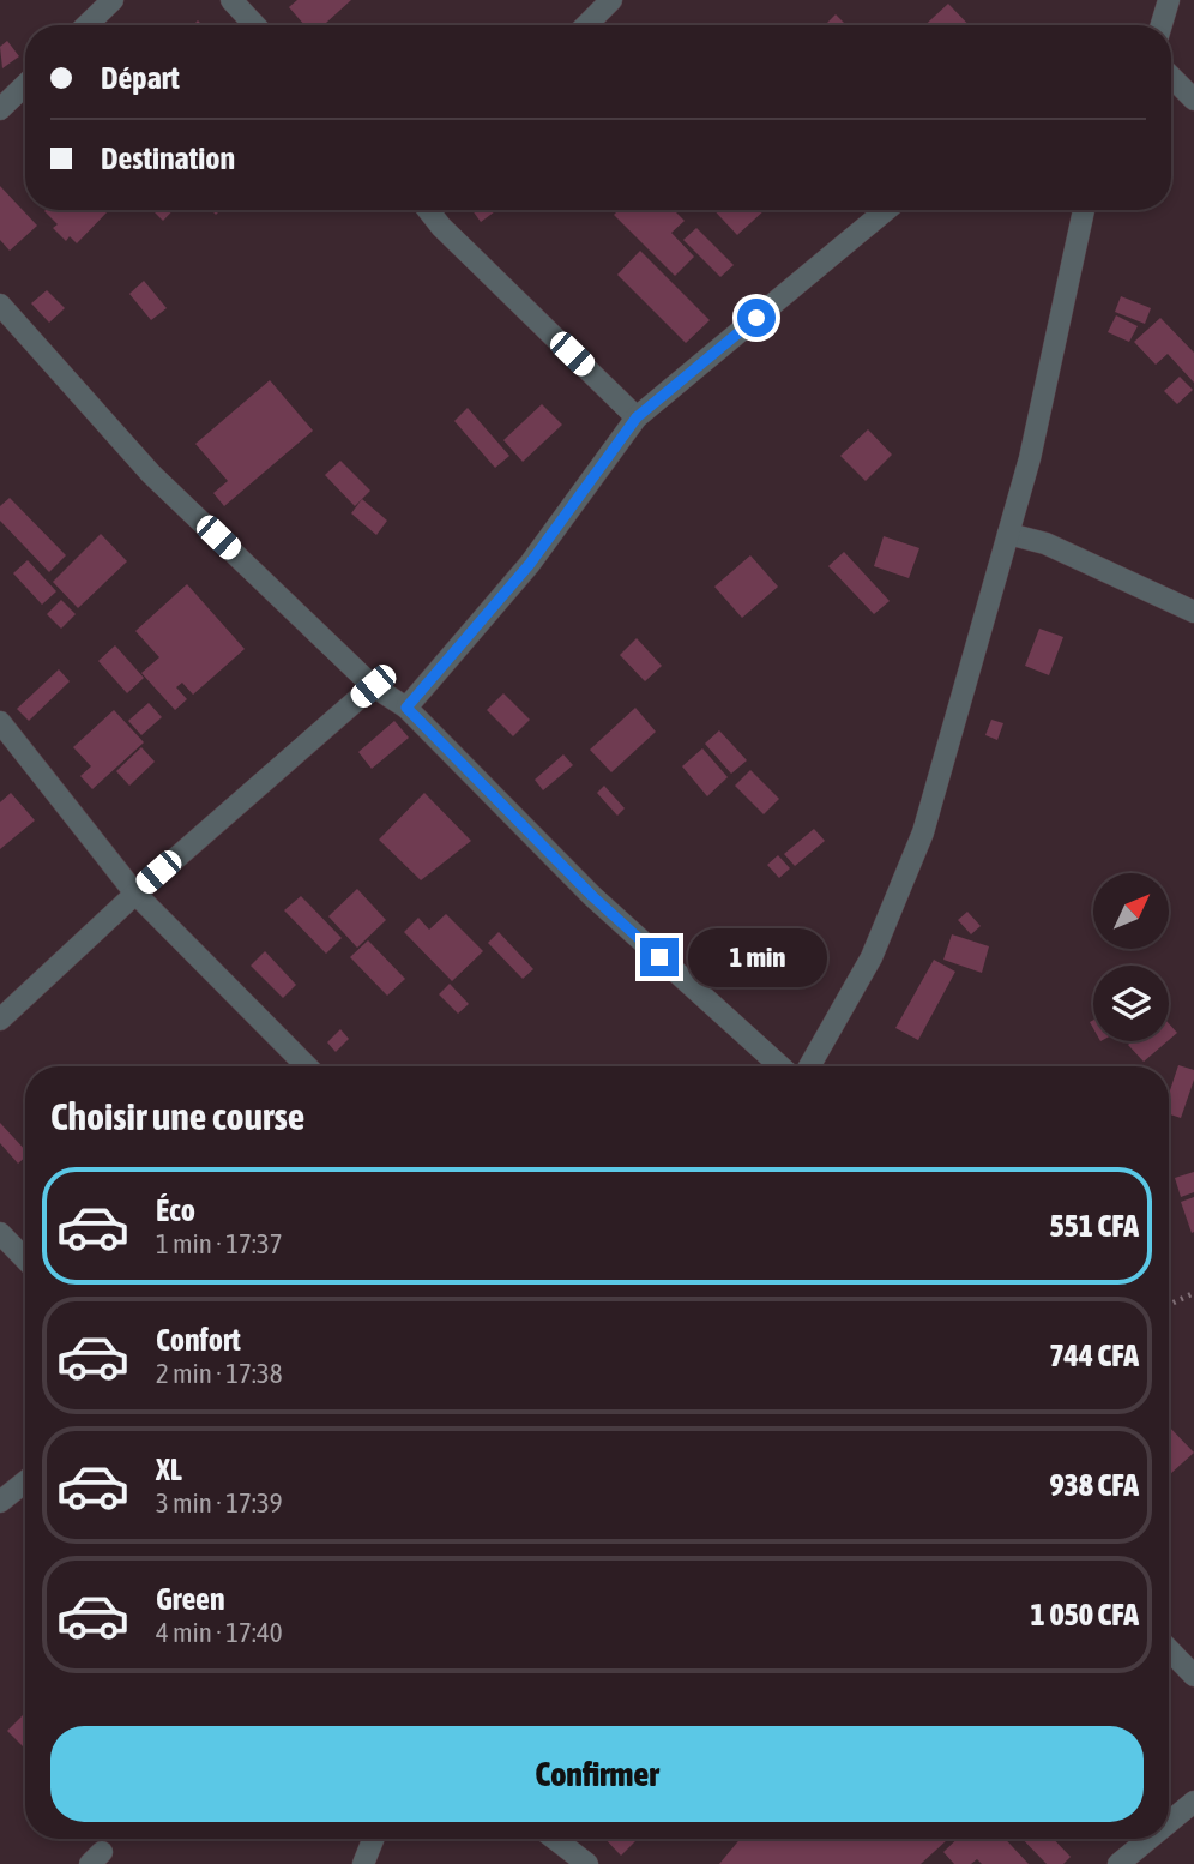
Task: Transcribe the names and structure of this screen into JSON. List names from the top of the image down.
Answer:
{
  "north": "top right",
  "page": {
    "banner": ["Départ", "Destination"],
    "bubble": "1 min",
    "heading": "Choisir une course",
    "list": [
      {
        "name": "Éco",
        "note": "1 min · 17:37",
        "value": "551 CFA"
      },
      {
        "name": "Confort",
        "note": "2 min · 17:38",
        "value": "744 CFA"
      },
      {
        "name": "XL",
        "note": "3 min · 17:39",
        "value": "938 CFA"
      },
      {
        "name": "Green",
        "note": "4 min · 17:40",
        "value": "1 050 CFA"
      }
    ],
    "buttons": "Confirmer"
  }
}
